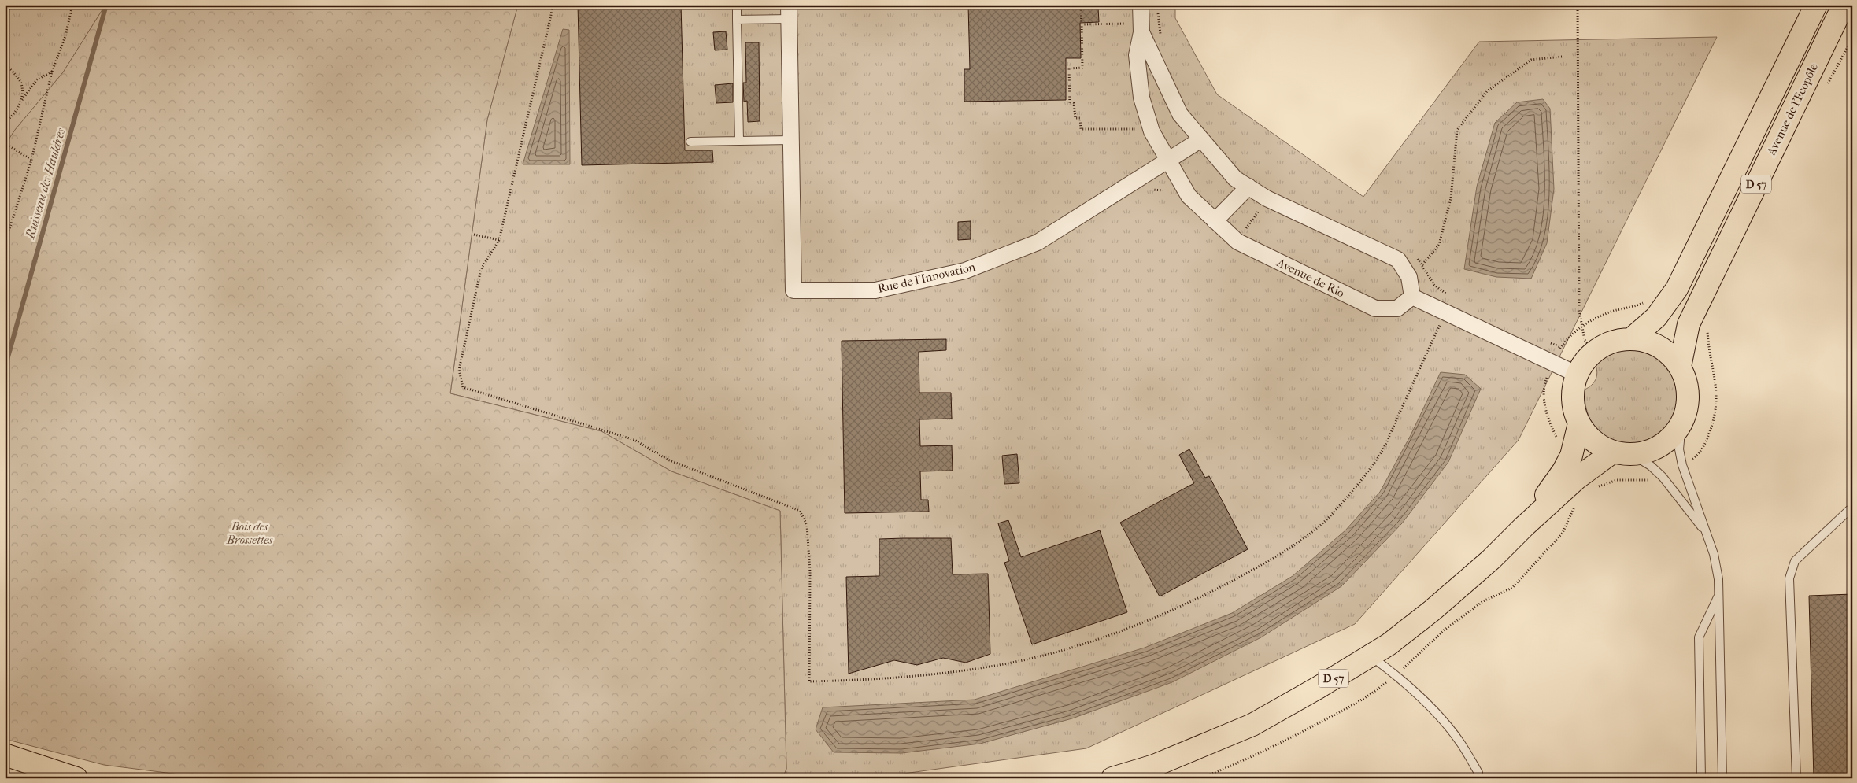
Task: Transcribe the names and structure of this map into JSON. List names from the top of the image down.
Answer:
{
  "streets": {
    "main road": ["Avenue de l'Ecopôle", "D 57"],
    "street": ["Rue de l'Innovation", "Avenue de Rio"]
  },
  "crossings": [
    ["Avenue de l'Ecopôle", "D 57"],
    ["Rue de l'Innovation", "Avenue de Rio"]
  ],
  "water": ["Ruisseau des Hauldres"],
  "parks": ["Bois des Brossettes"]
}
